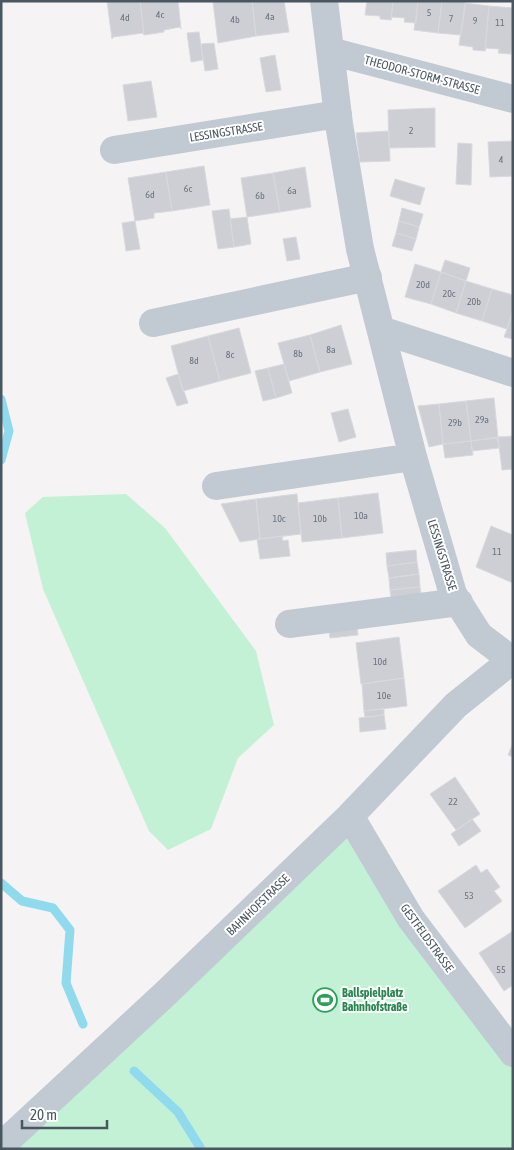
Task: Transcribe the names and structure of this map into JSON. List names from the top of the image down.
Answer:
{
  "streets": {
    "street": [
      "THEODOR-STORM-STRASSE",
      "LESSINGSTRASSE",
      "BAHNHOFSTRASSE",
      "GESTFELDSTRASSE"
    ]
  },
  "crossings": [
    ["THEODOR-STORM-STRASSE", "LESSINGSTRASSE"],
    ["LESSINGSTRASSE", "BAHNHOFSTRASSE"],
    ["BAHNHOFSTRASSE", "GESTFELDSTRASSE"]
  ],
  "places": {
    "sports": ["Ballspielplatz Bahnhofstraße"]
  },
  "house_numbers": [
    "5",
    "4c",
    "4a",
    "4d",
    "7",
    "4b",
    "9",
    "11",
    "2",
    "4",
    "6c",
    "6a",
    "6d",
    "6b",
    "20d",
    "20c",
    "20b",
    "8a",
    "8b",
    "8c",
    "8d",
    "29a",
    "29b",
    "10a",
    "10c",
    "10b",
    "11",
    "10d",
    "10e",
    "22",
    "53",
    "55"
  ],
  "scale_bar": "20 m"
}
